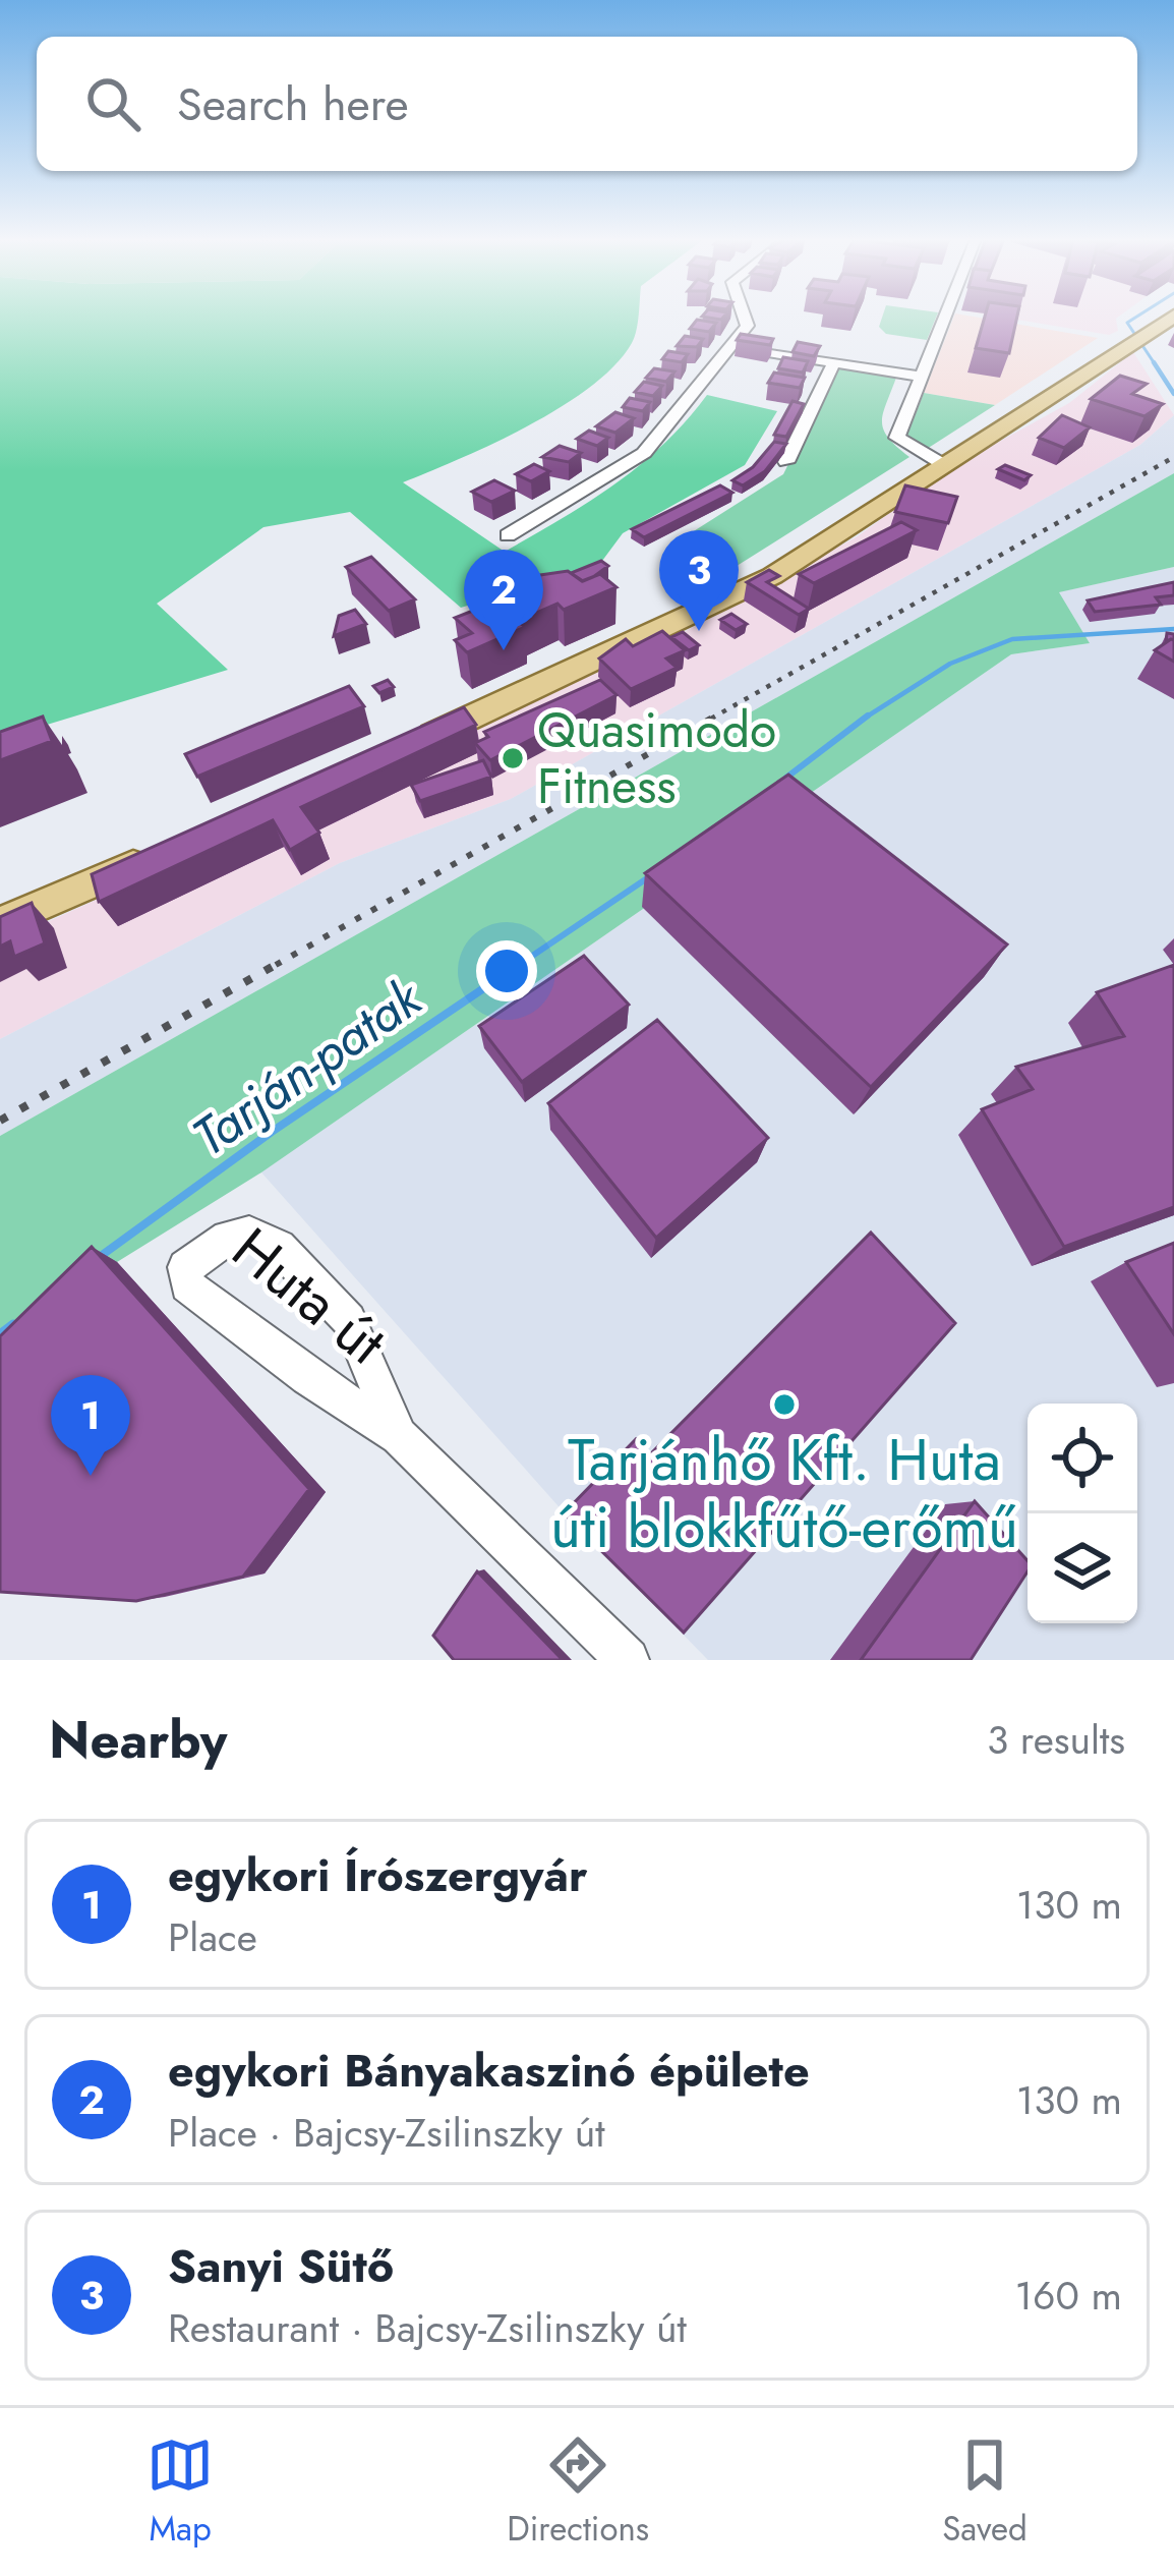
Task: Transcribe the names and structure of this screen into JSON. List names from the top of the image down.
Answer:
{
  "streets": {
    "street": ["Huta út"]
  },
  "water": ["Tarján-patak"],
  "places": ["Quasimodo Fitness", "Tarjánhő Kft. Huta úti blokkfűtő-erőmű"],
  "page": {
    "search": "Search here",
    "pins": ["3", "2", "1"],
    "heading": ["Nearby", "3 results"],
    "list": [
      {
        "mark": "1",
        "name": "egykori Írószergyár",
        "note": "Place",
        "value": "130 m"
      },
      {
        "mark": "2",
        "name": "egykori Bányakaszinó épülete",
        "note": "Place · Bajcsy-Zsilinszky út",
        "value": "130 m"
      },
      {
        "mark": "3",
        "name": "Sanyi Sütő",
        "note": "Restaurant · Bajcsy-Zsilinszky út",
        "value": "160 m"
      }
    ],
    "nav": ["Map", "Directions", "Saved"]
  }
}
